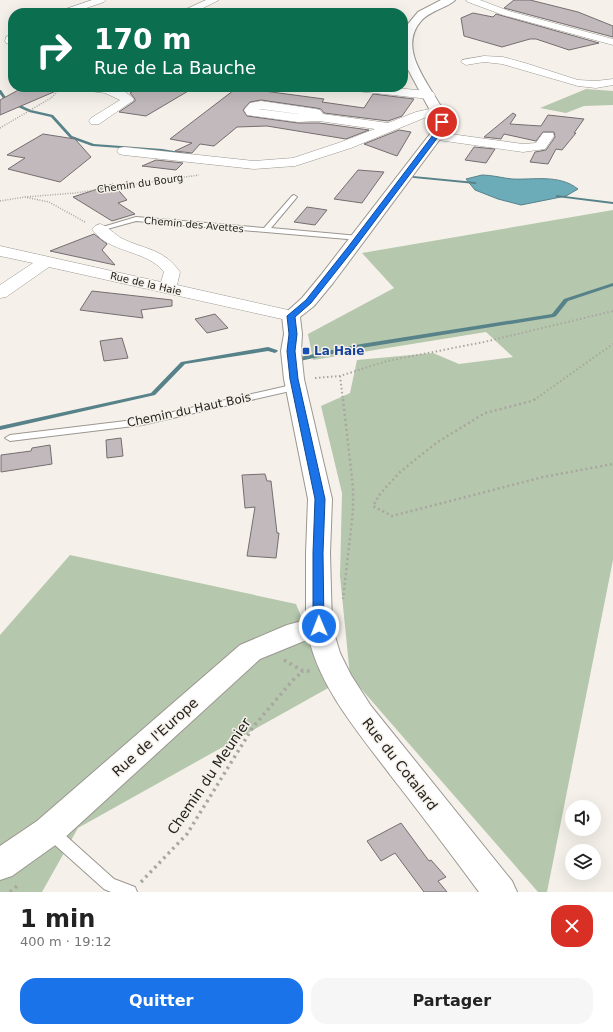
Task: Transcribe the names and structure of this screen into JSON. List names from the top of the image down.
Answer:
{
  "streets": {
    "street": [
      "Chemin du Bourg",
      "Rue de la Haie",
      "Rue de l'Europe",
      "Rue du Cotalard"
    ],
    "lane": ["Chemin des Avettes", "Chemin du Haut Bois"],
    "path": ["Chemin du Meunier"]
  },
  "crossings": [
    ["Rue de la Haie", "Rue du Cotalard"],
    ["Chemin du Haut Bois", "Rue du Cotalard"],
    ["Rue de l'Europe", "Rue du Cotalard"]
  ],
  "places": {
    "transit": ["La Haie"]
  },
  "page": {
    "turn": ["170 m", "Rue de La Bauche"],
    "heading": ["1 min", "400 m · 19:12"],
    "buttons": ["Quitter", "Partager"]
  }
}
